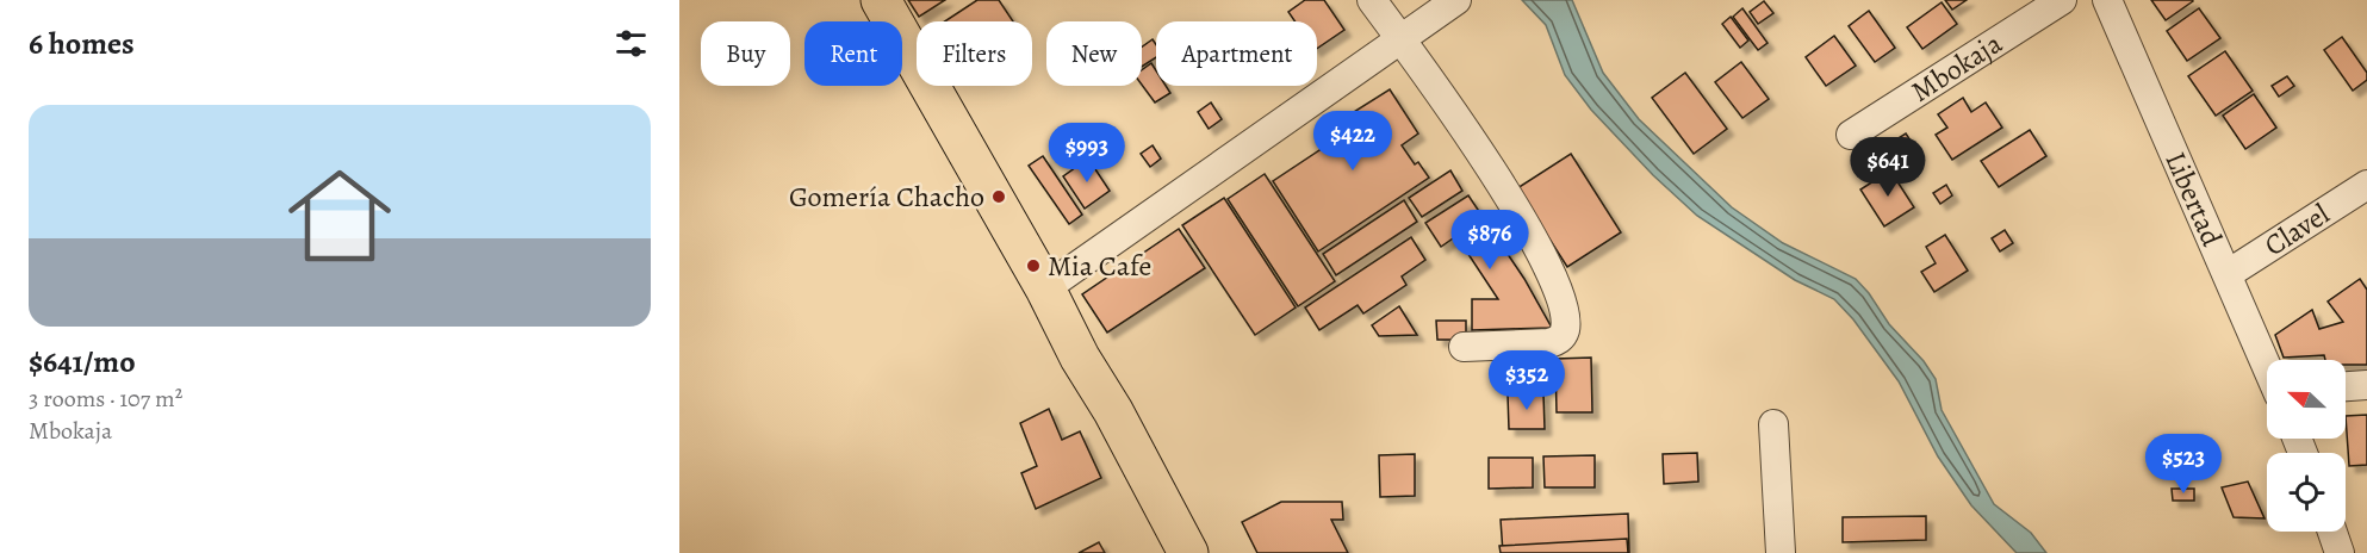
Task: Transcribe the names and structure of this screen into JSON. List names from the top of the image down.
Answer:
{
  "streets": {
    "street": ["Mbokaja", "Libertad", "Clavel"]
  },
  "crossings": [
    ["Libertad", "Clavel"]
  ],
  "places": ["Gomería Chacho", "Mia Cafe"],
  "north": "left",
  "page": {
    "heading": "6 homes",
    "chip": [
      "Buy",
      "Rent",
      "Filters",
      "New",
      "Apartment"
    ],
    "list": [
      {
        "name": "$641/mo",
        "note": "3 rooms · 107 m² · Mbokaja"
      }
    ],
    "price": [
      "$422",
      "$993",
      "$641",
      "$876",
      "$352",
      "$523"
    ]
  }
}
